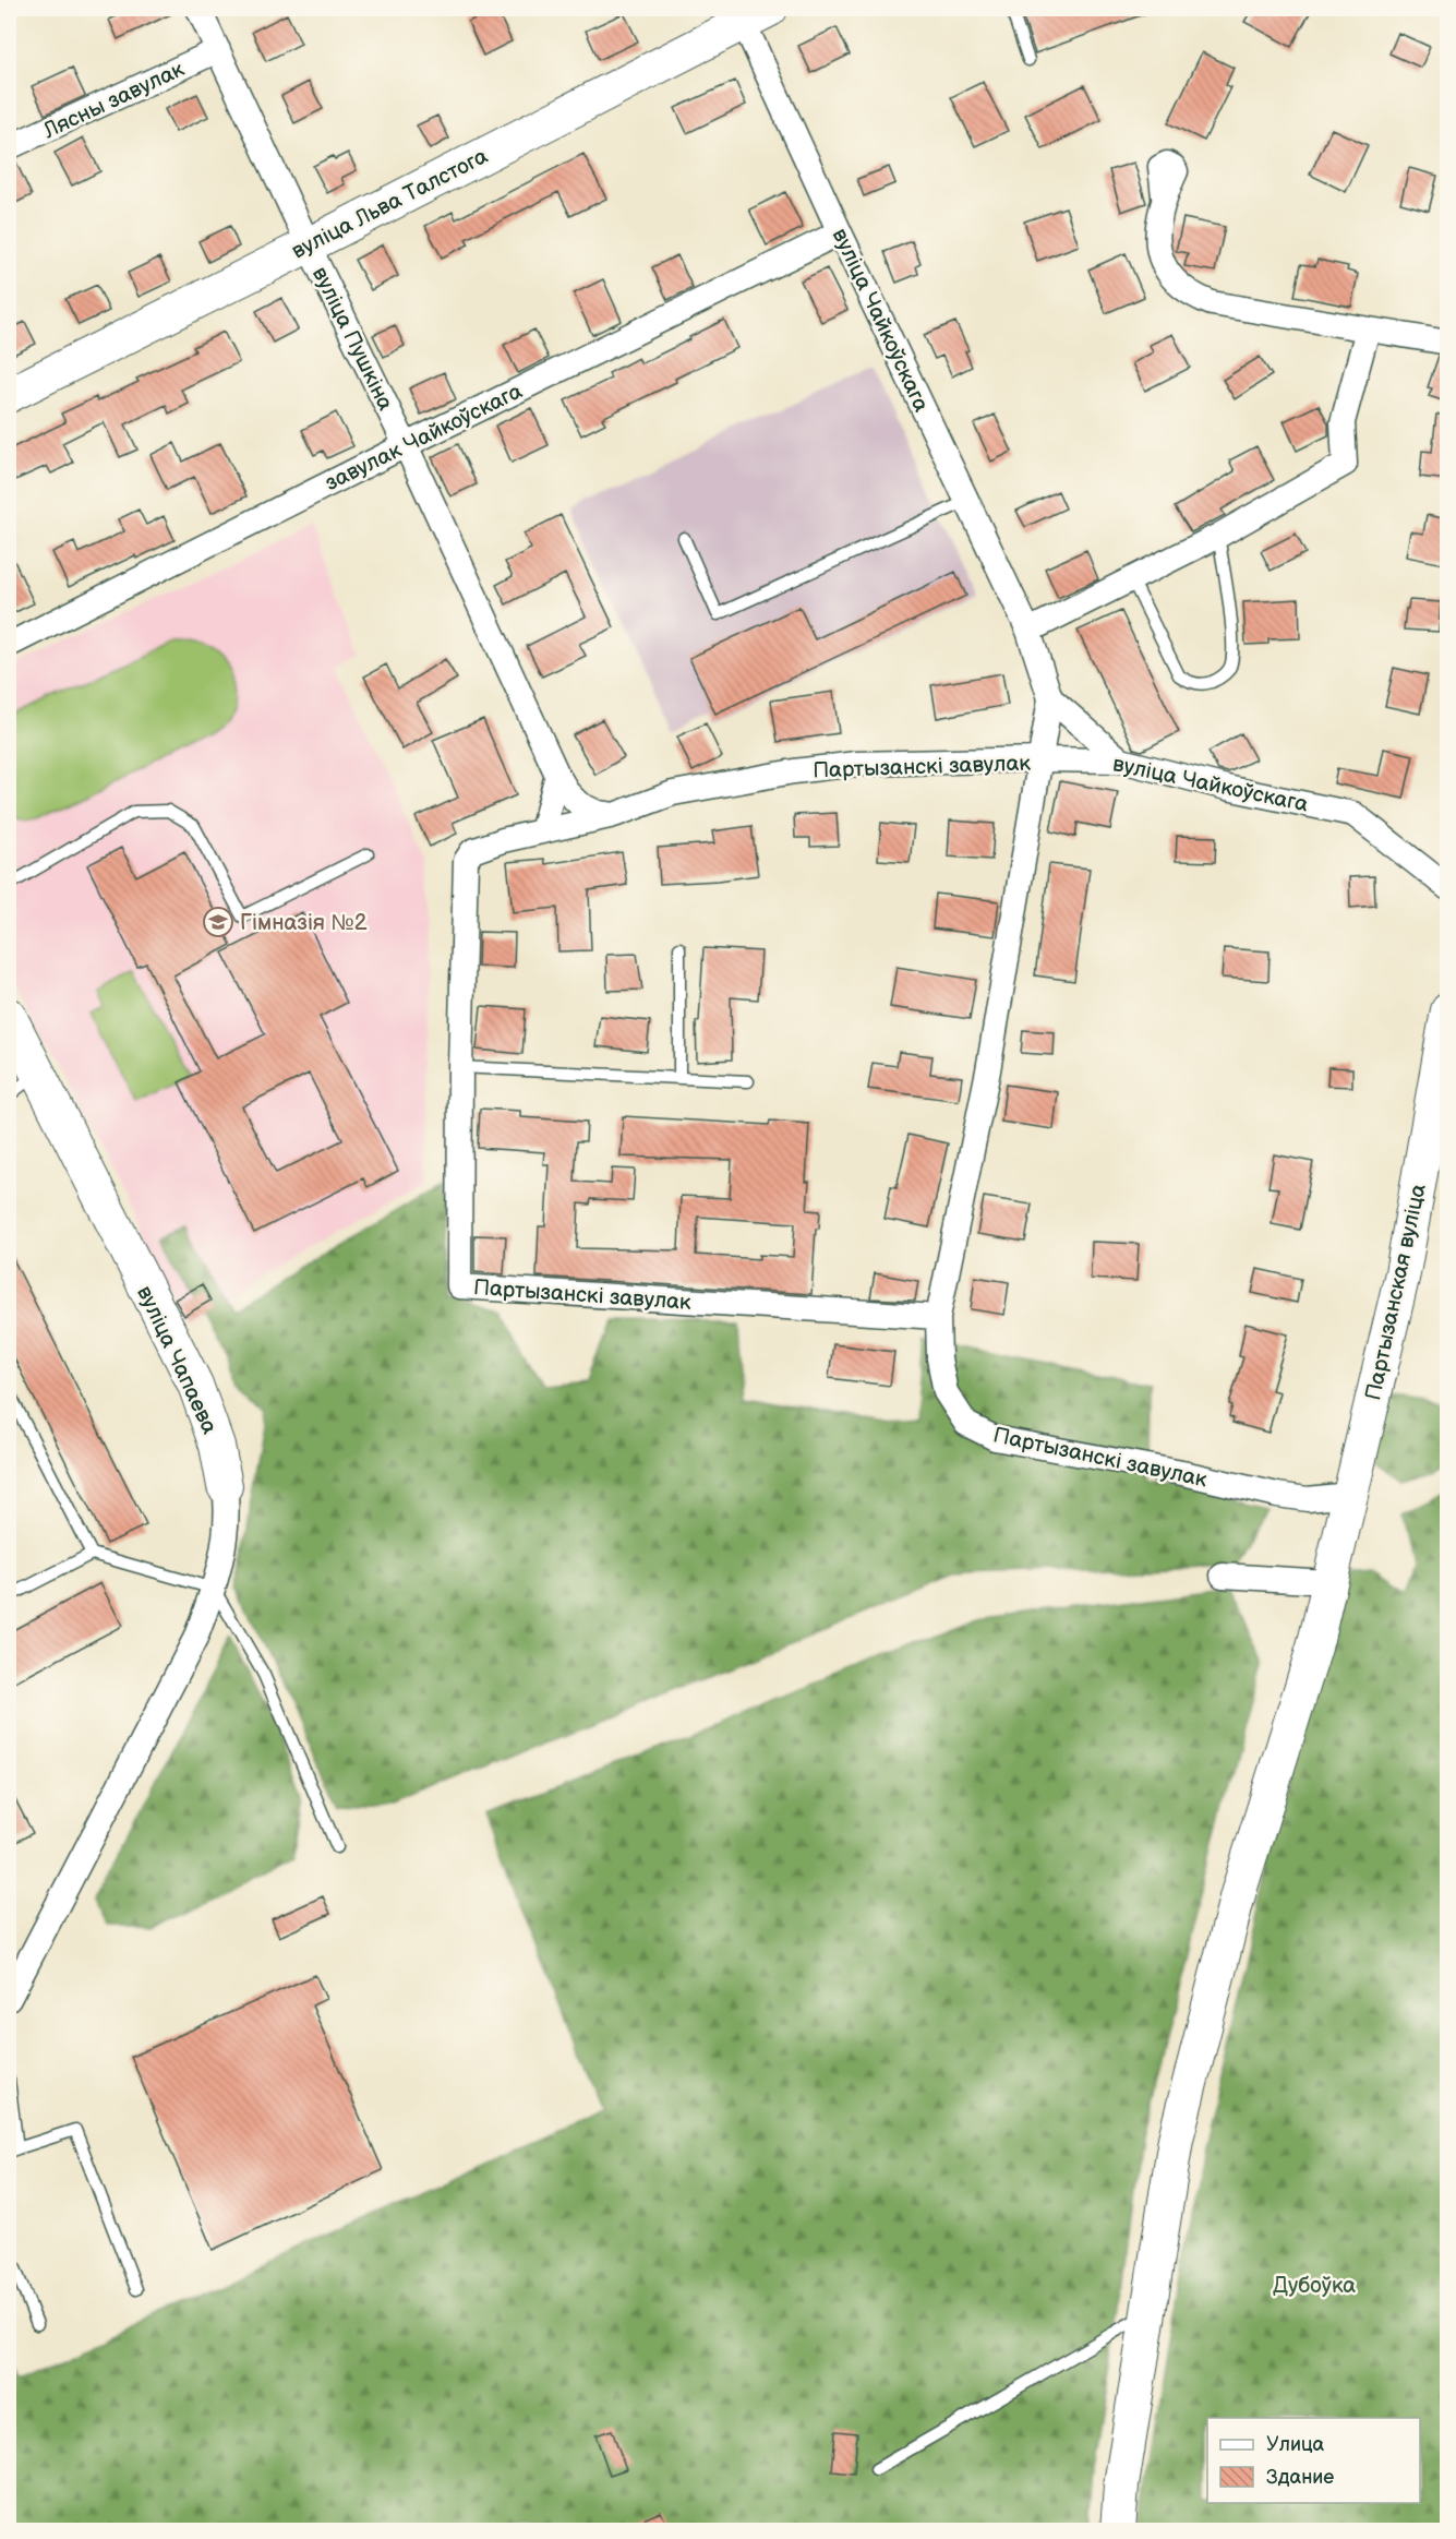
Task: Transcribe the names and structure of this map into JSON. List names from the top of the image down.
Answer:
{
  "streets": {
    "main road": ["вуліца Льва Талстога", "Партызанская вуліца", "вуліца Чапаева"],
    "street": [
      "Лясны завулак",
      "вуліца Чайкоўскага",
      "вуліца Пушкіна",
      "завулак Чайкоўскага",
      "Партызанскі завулак"
    ]
  },
  "crossings": [
    ["Лясны завулак", "вуліца Пушкіна"],
    ["вуліца Льва Талстога", "вуліца Чайкоўскага"],
    ["вуліца Льва Талстога", "вуліца Пушкіна"],
    ["вуліца Чайкоўскага", "завулак Чайкоўскага"],
    ["вуліца Чайкоўскага", "Партызанскі завулак"],
    ["вуліца Пушкіна", "завулак Чайкоўскага"],
    ["Партызанскі завулак", "Партызанская вуліца"]
  ],
  "parks": ["Дубоўка"],
  "places": {
    "school or university": ["Гімназія №2"]
  },
  "legend": ["Улица", "Здание"]
}
